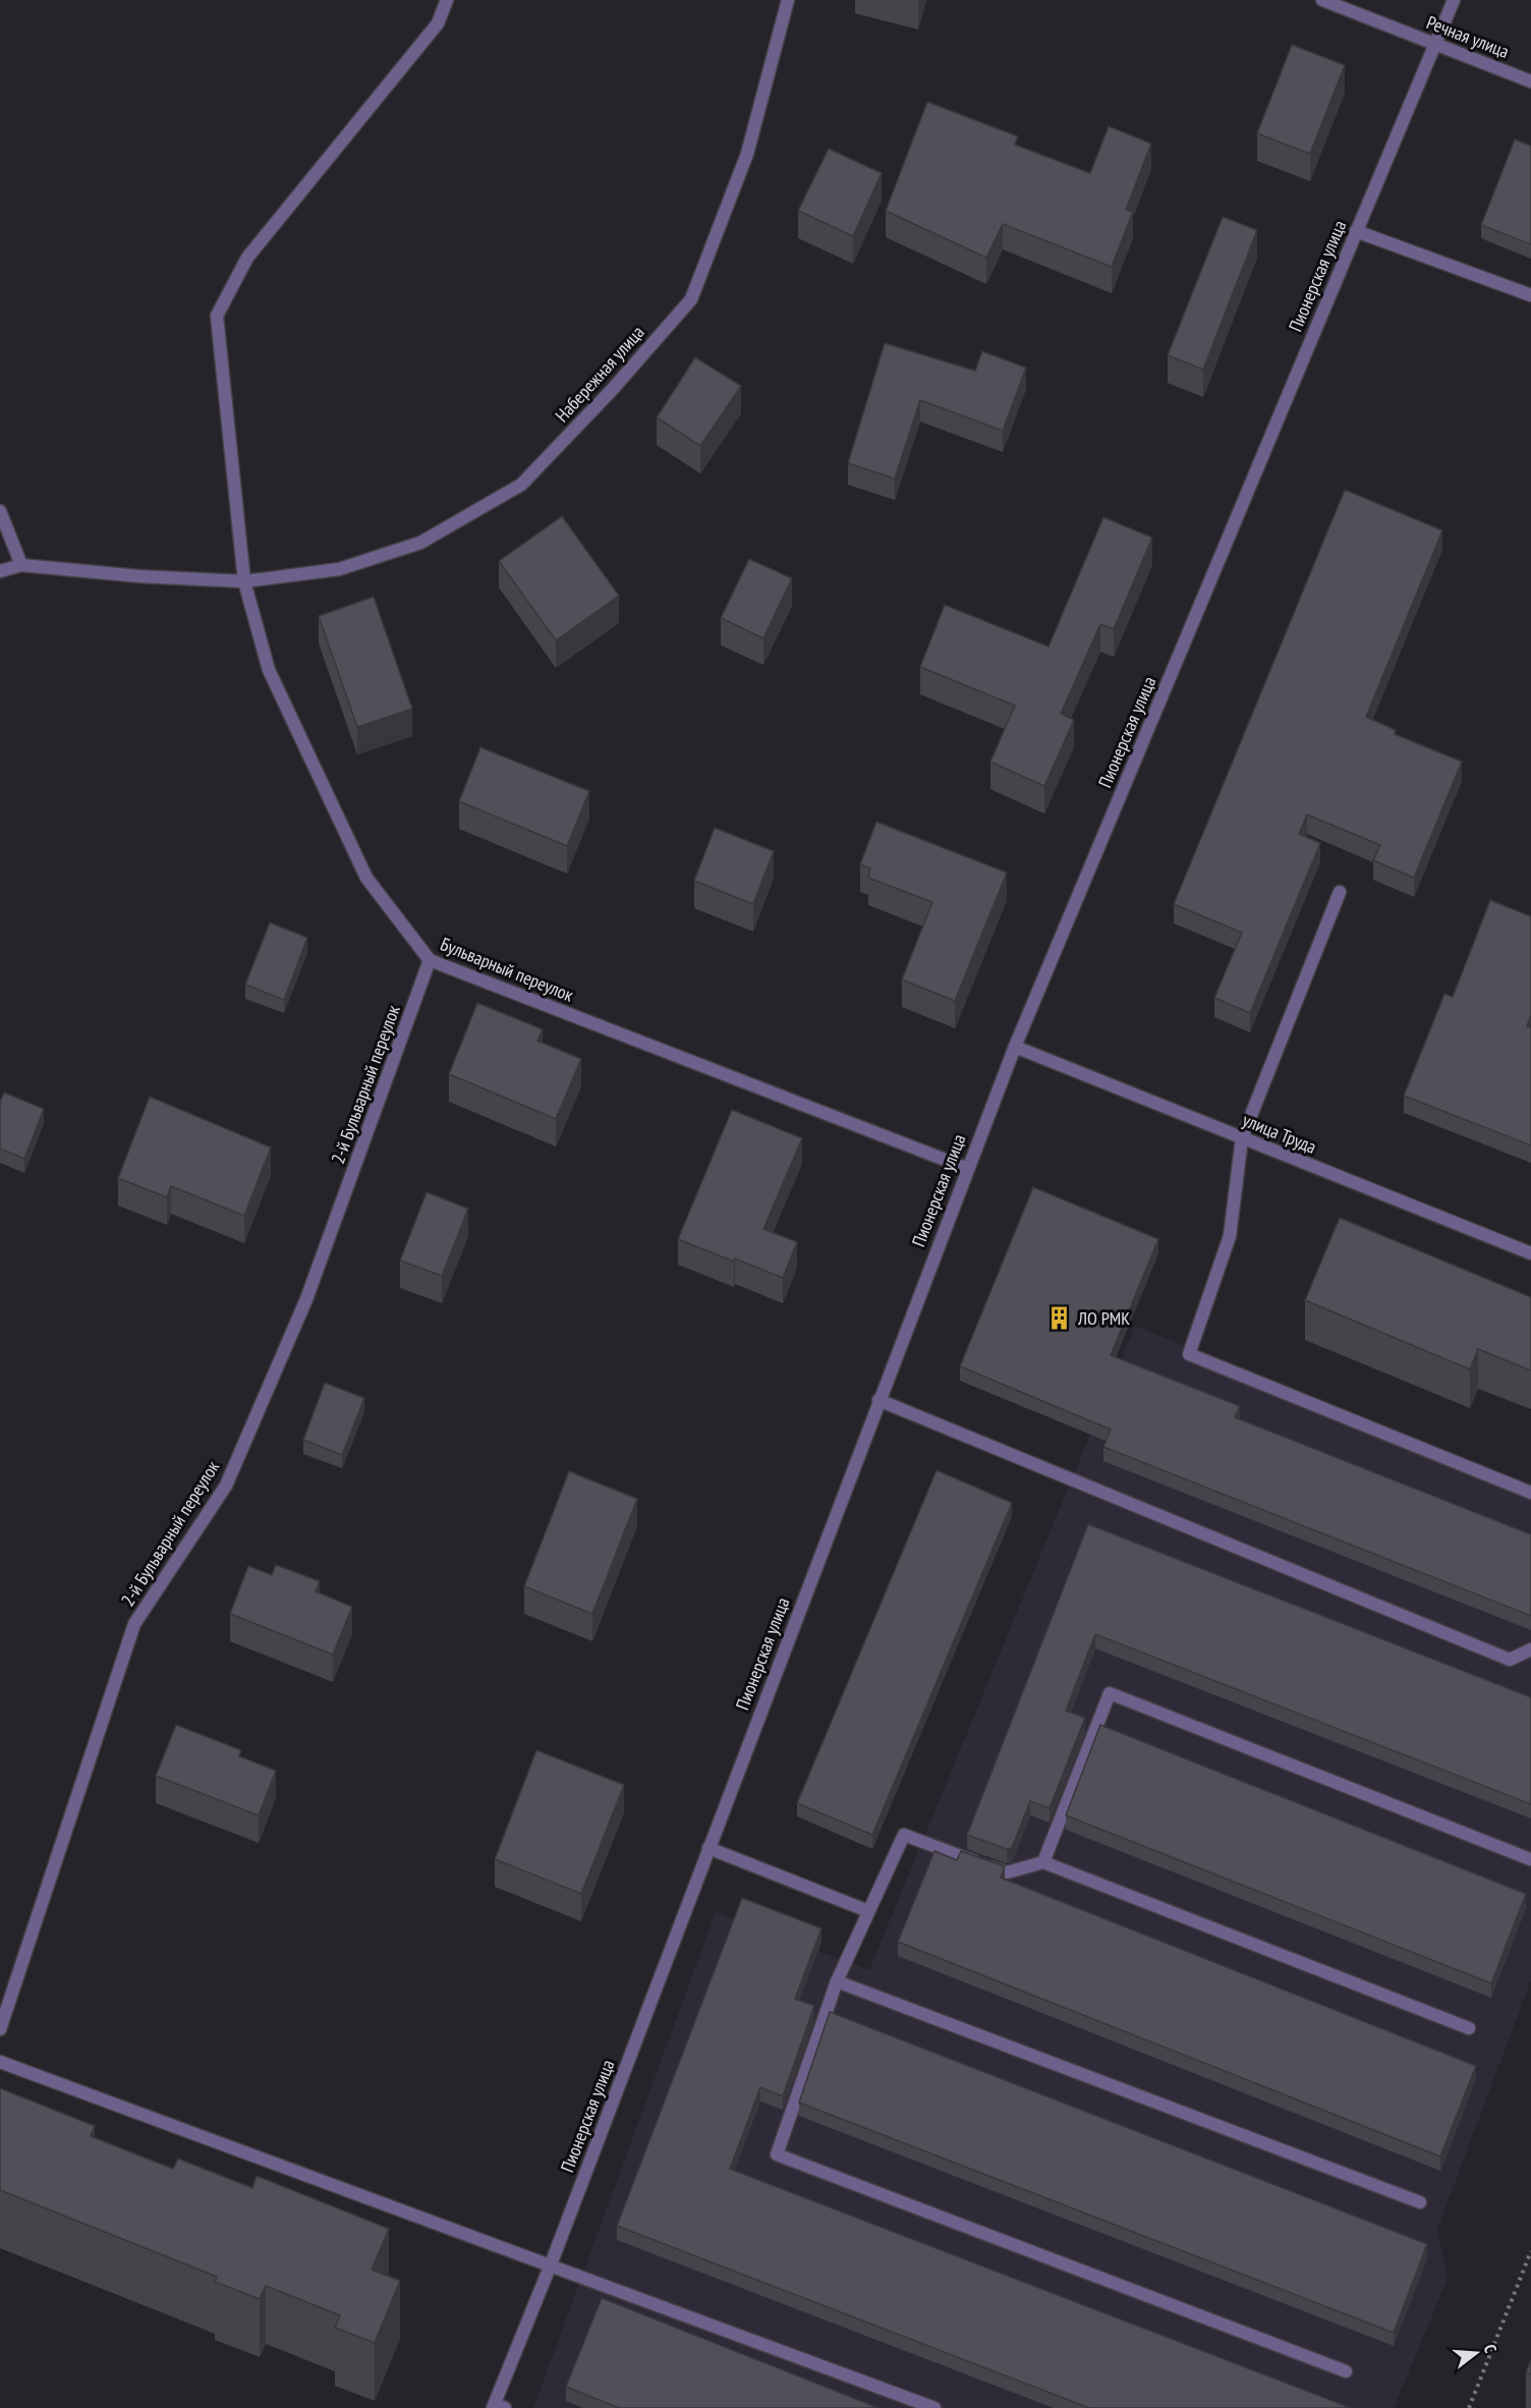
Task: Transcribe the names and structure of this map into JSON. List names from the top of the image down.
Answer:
{
  "streets": {
    "street": [
      "Речная улица",
      "Пионерская улица",
      "Набережная улица",
      "Бульварный переулок",
      "2-й Бульварный переулок",
      "улица Труда"
    ]
  },
  "crossings": [
    ["Речная улица", "Пионерская улица"],
    ["Пионерская улица", "Бульварный переулок"],
    ["Пионерская улица", "улица Труда"],
    ["Набережная улица", "Бульварный переулок"],
    ["Бульварный переулок", "2-й Бульварный переулок"]
  ],
  "places": {
    "building": ["ЛО РМК"]
  },
  "north": "right"
}
